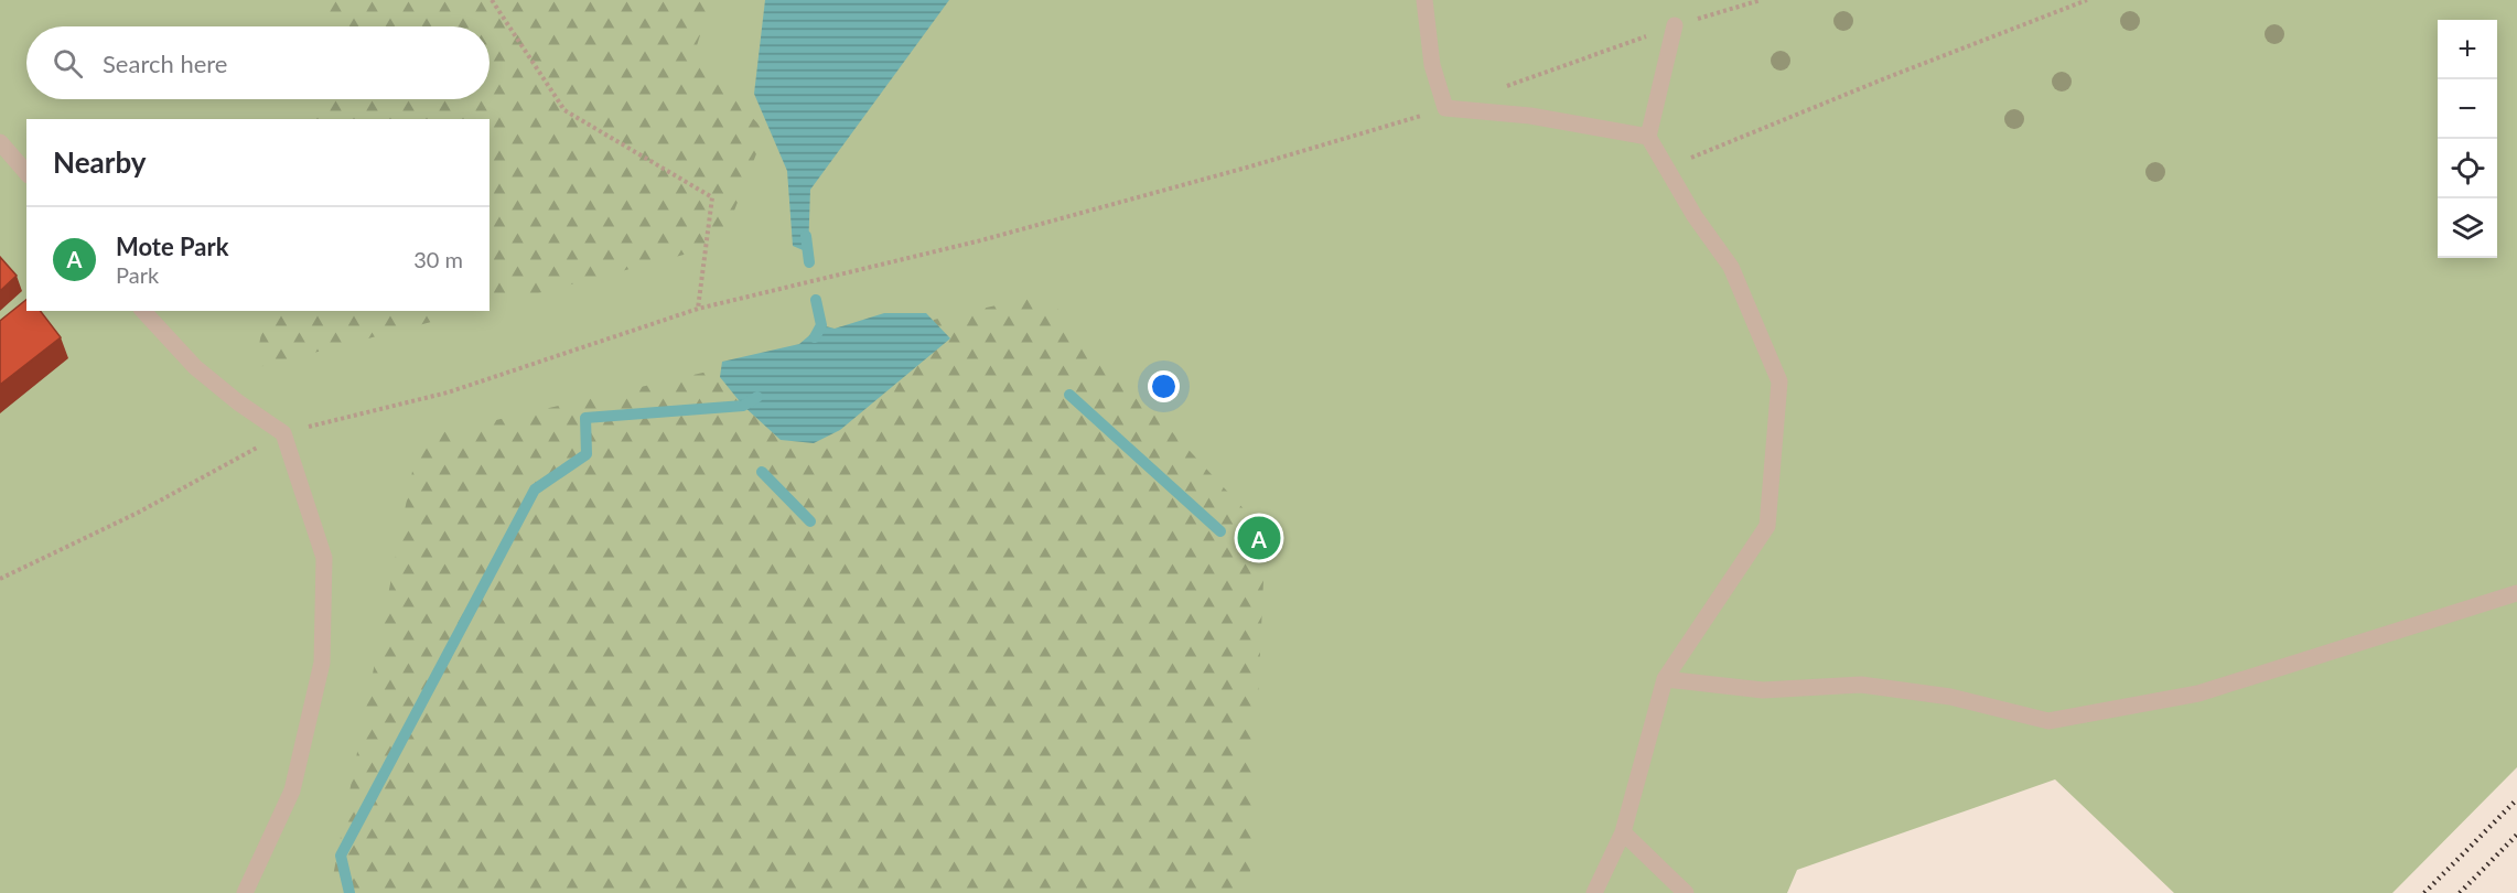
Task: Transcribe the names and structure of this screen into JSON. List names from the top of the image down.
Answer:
{
  "page": {
    "map_buttons": ["+", "−"],
    "search": "Search here",
    "heading": "Nearby",
    "list": [
      {
        "mark": "A",
        "name": "Mote Park",
        "note": "Park",
        "value": "30 m"
      }
    ],
    "pins": "A"
  }
}
